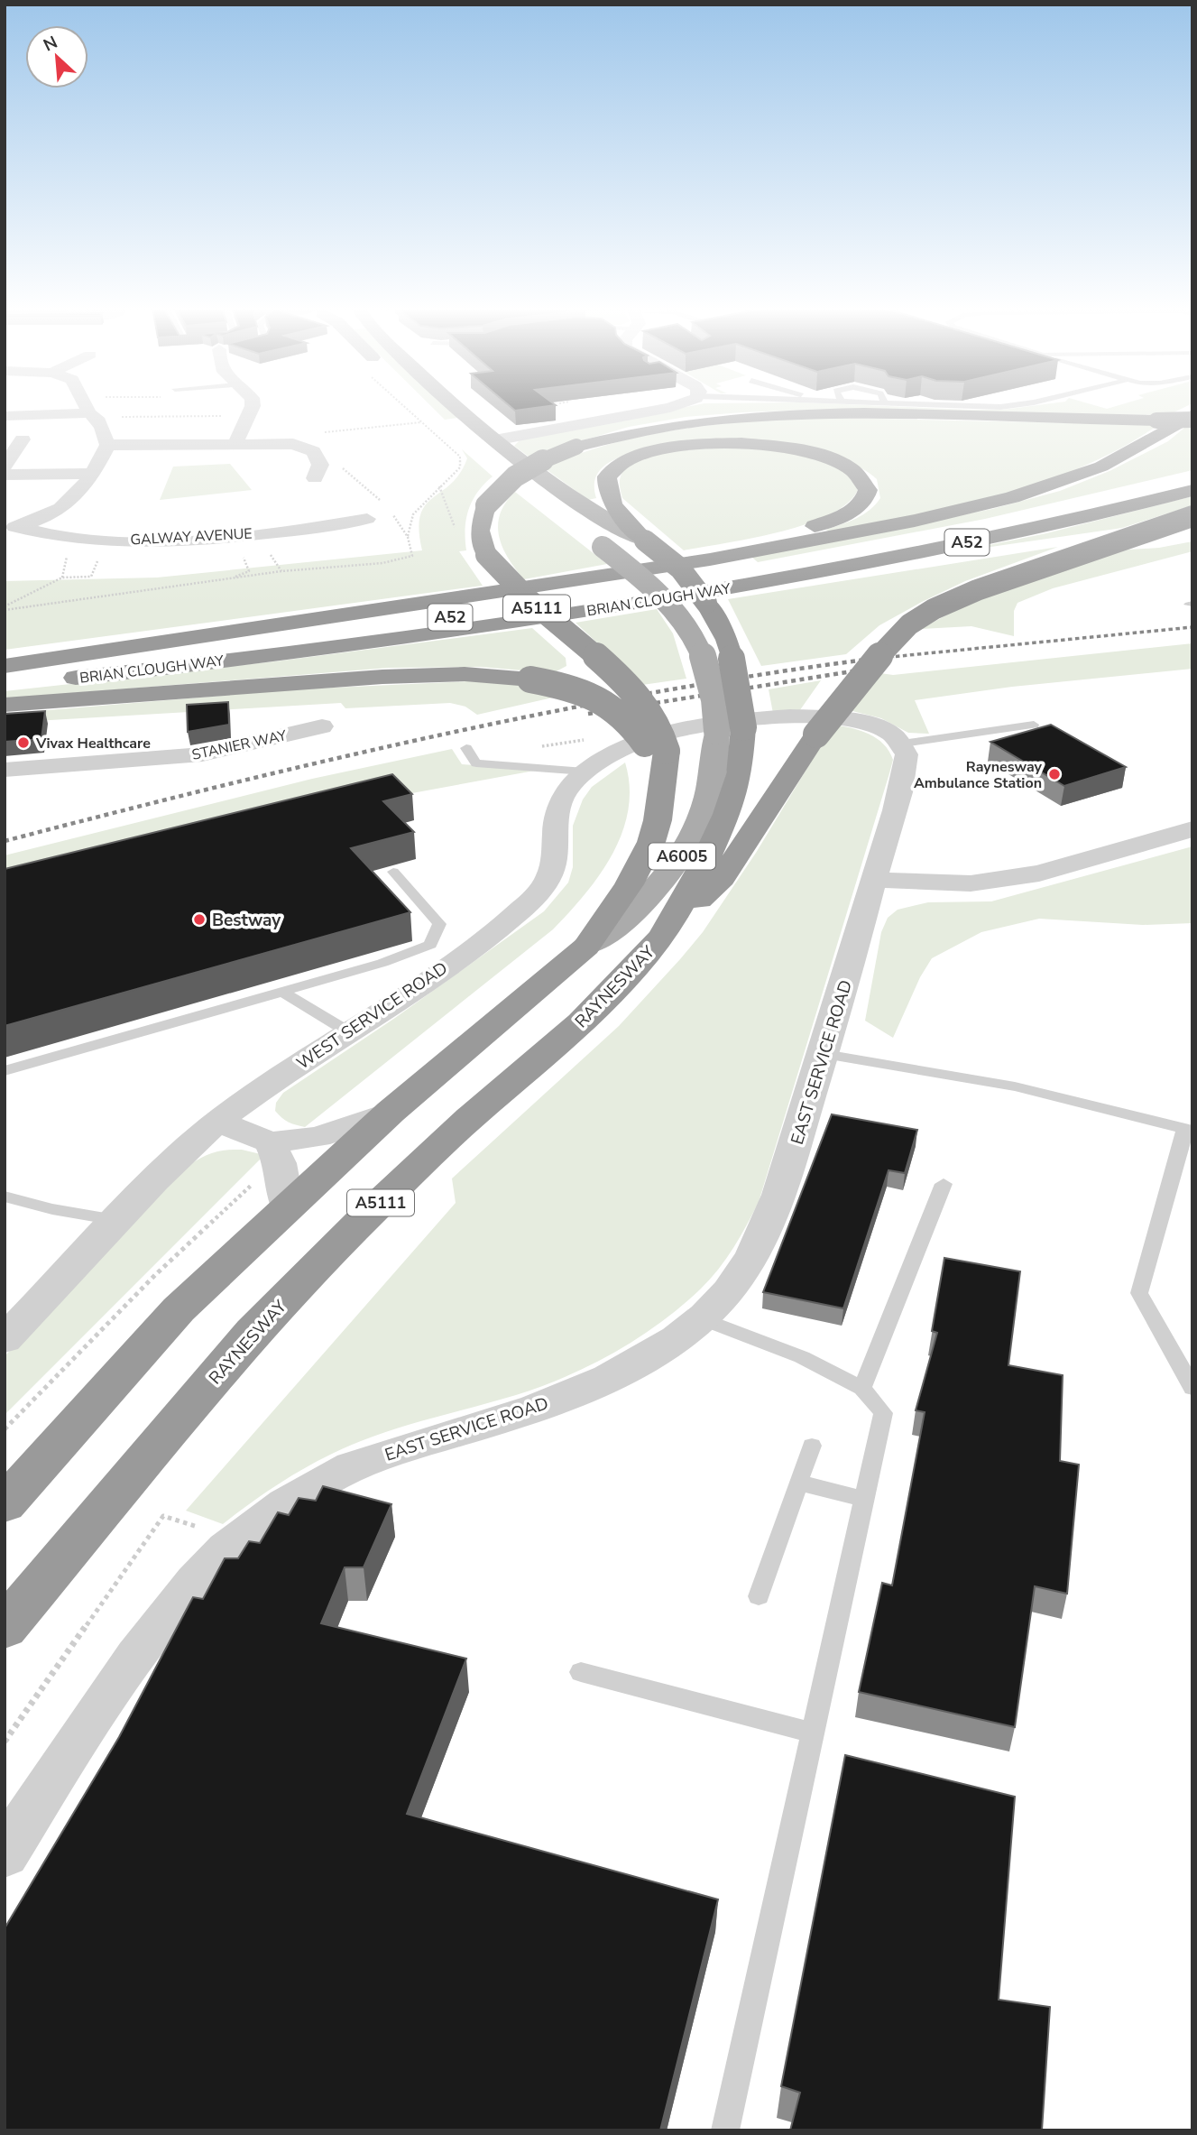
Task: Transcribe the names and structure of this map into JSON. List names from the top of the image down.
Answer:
{
  "streets": {
    "highway": [
      "A52",
      "BRIAN CLOUGH WAY",
      "A5111",
      "RAYNESWAY"
    ],
    "main road": ["A6005"],
    "street": [
      "GALWAY AVENUE",
      "STANIER WAY",
      "WEST SERVICE ROAD",
      "EAST SERVICE ROAD"
    ]
  },
  "crossings": [
    ["A5111", "RAYNESWAY"],
    ["RAYNESWAY", "WEST SERVICE ROAD"]
  ],
  "places": ["Vivax Healthcare", "Raynesway Ambulance Station", "Bestway"],
  "north": "top left"
}
